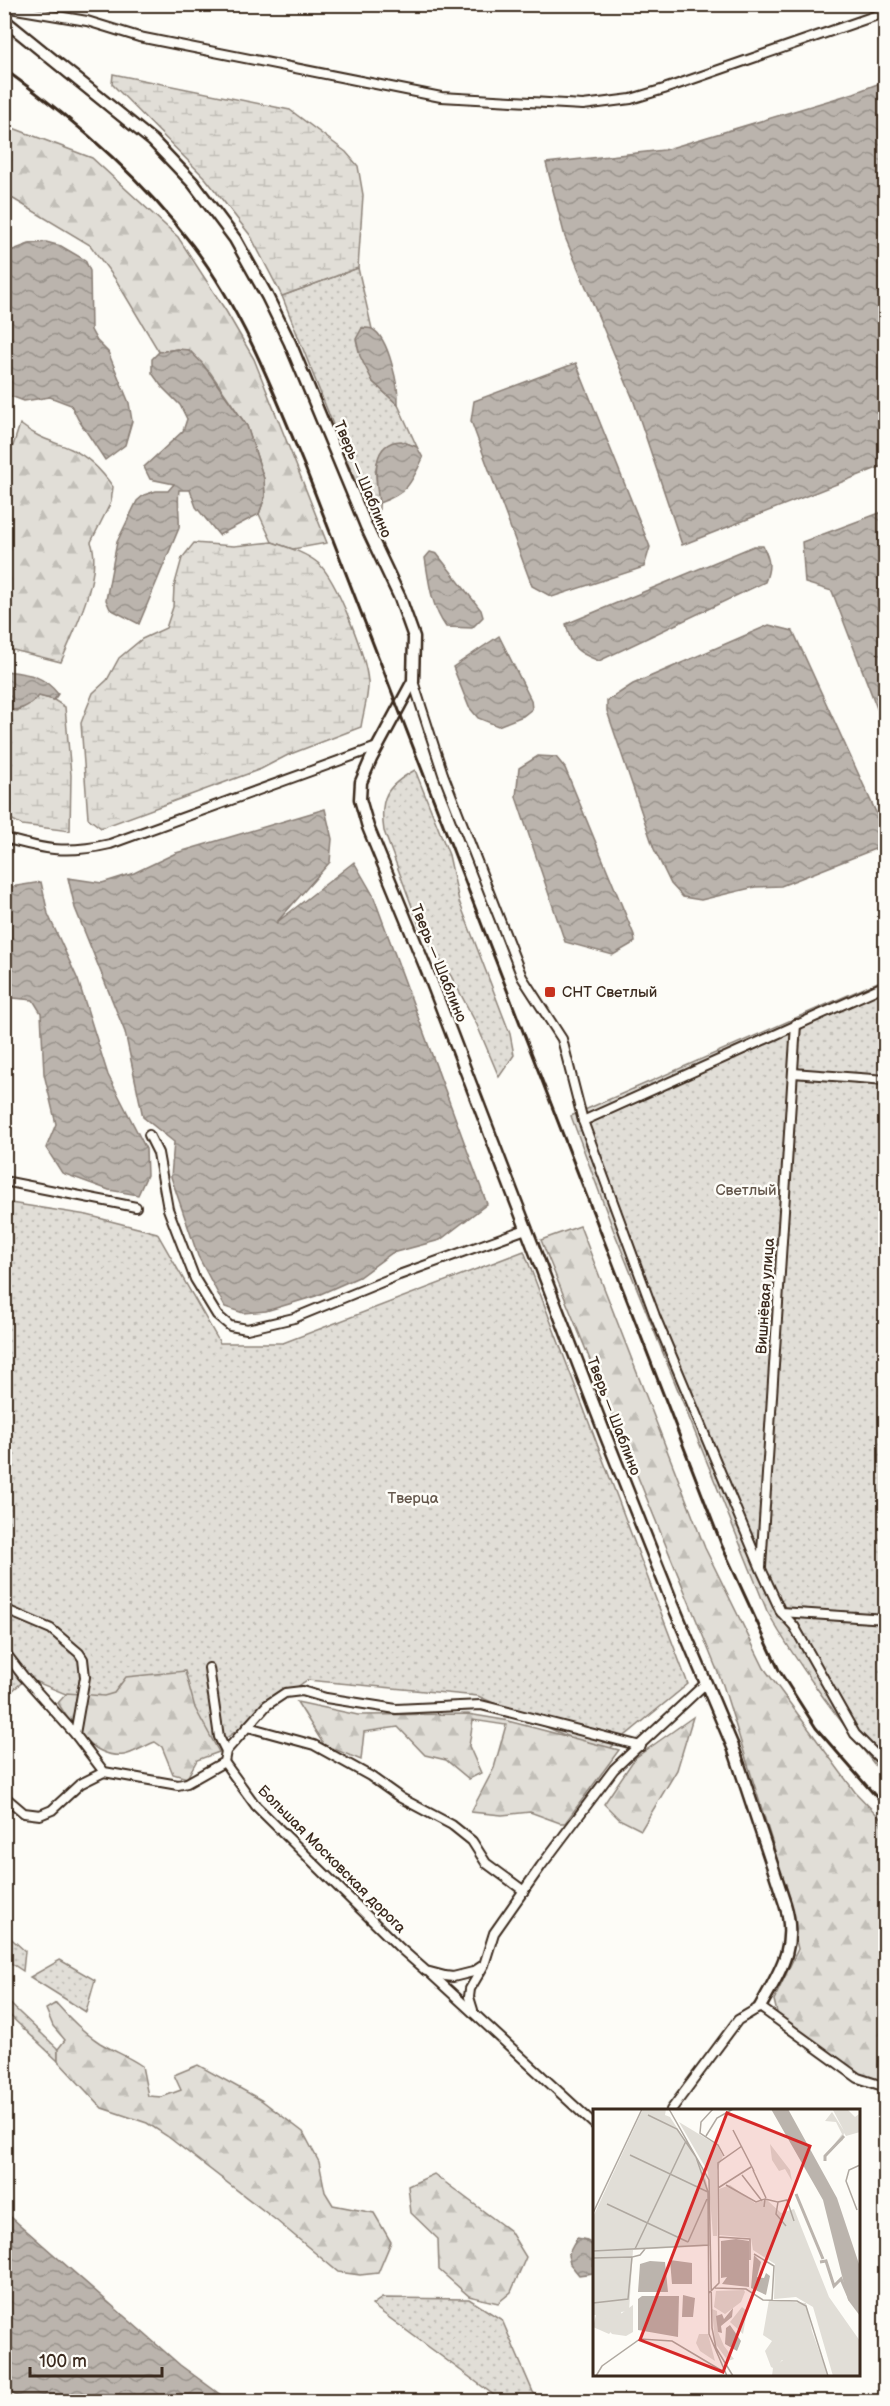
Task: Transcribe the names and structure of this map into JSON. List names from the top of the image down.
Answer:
{
  "streets": {
    "street": ["Тверь — Шаблино", "Вишнёвая улица", "Большая Московская дорога"]
  },
  "parks": ["Светлый", "Тверца"],
  "places": {
    "transit": ["СНТ Светлый"]
  },
  "scale_bar": "100 m"
}
